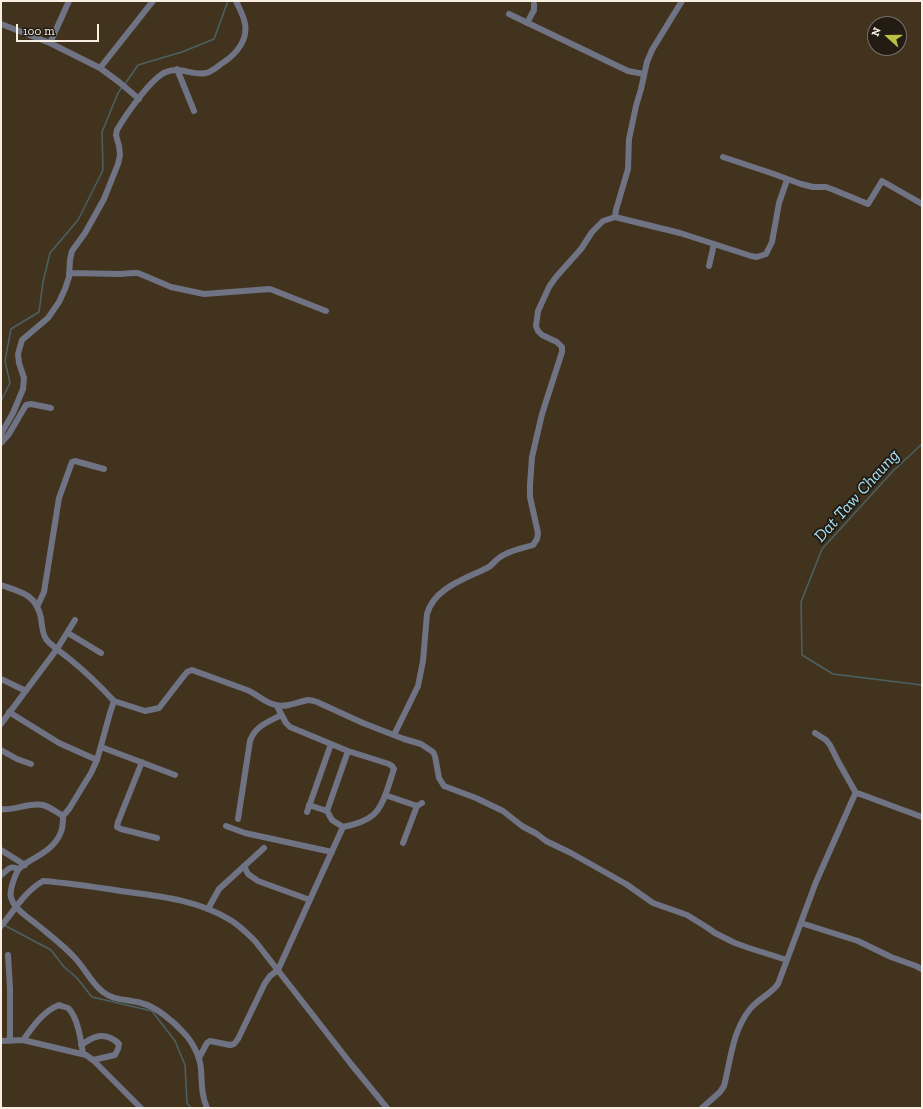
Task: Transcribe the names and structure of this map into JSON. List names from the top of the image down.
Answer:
{
  "water": ["Dat Taw Chaung"],
  "scale_bar": "100 m",
  "north": "left"
}
